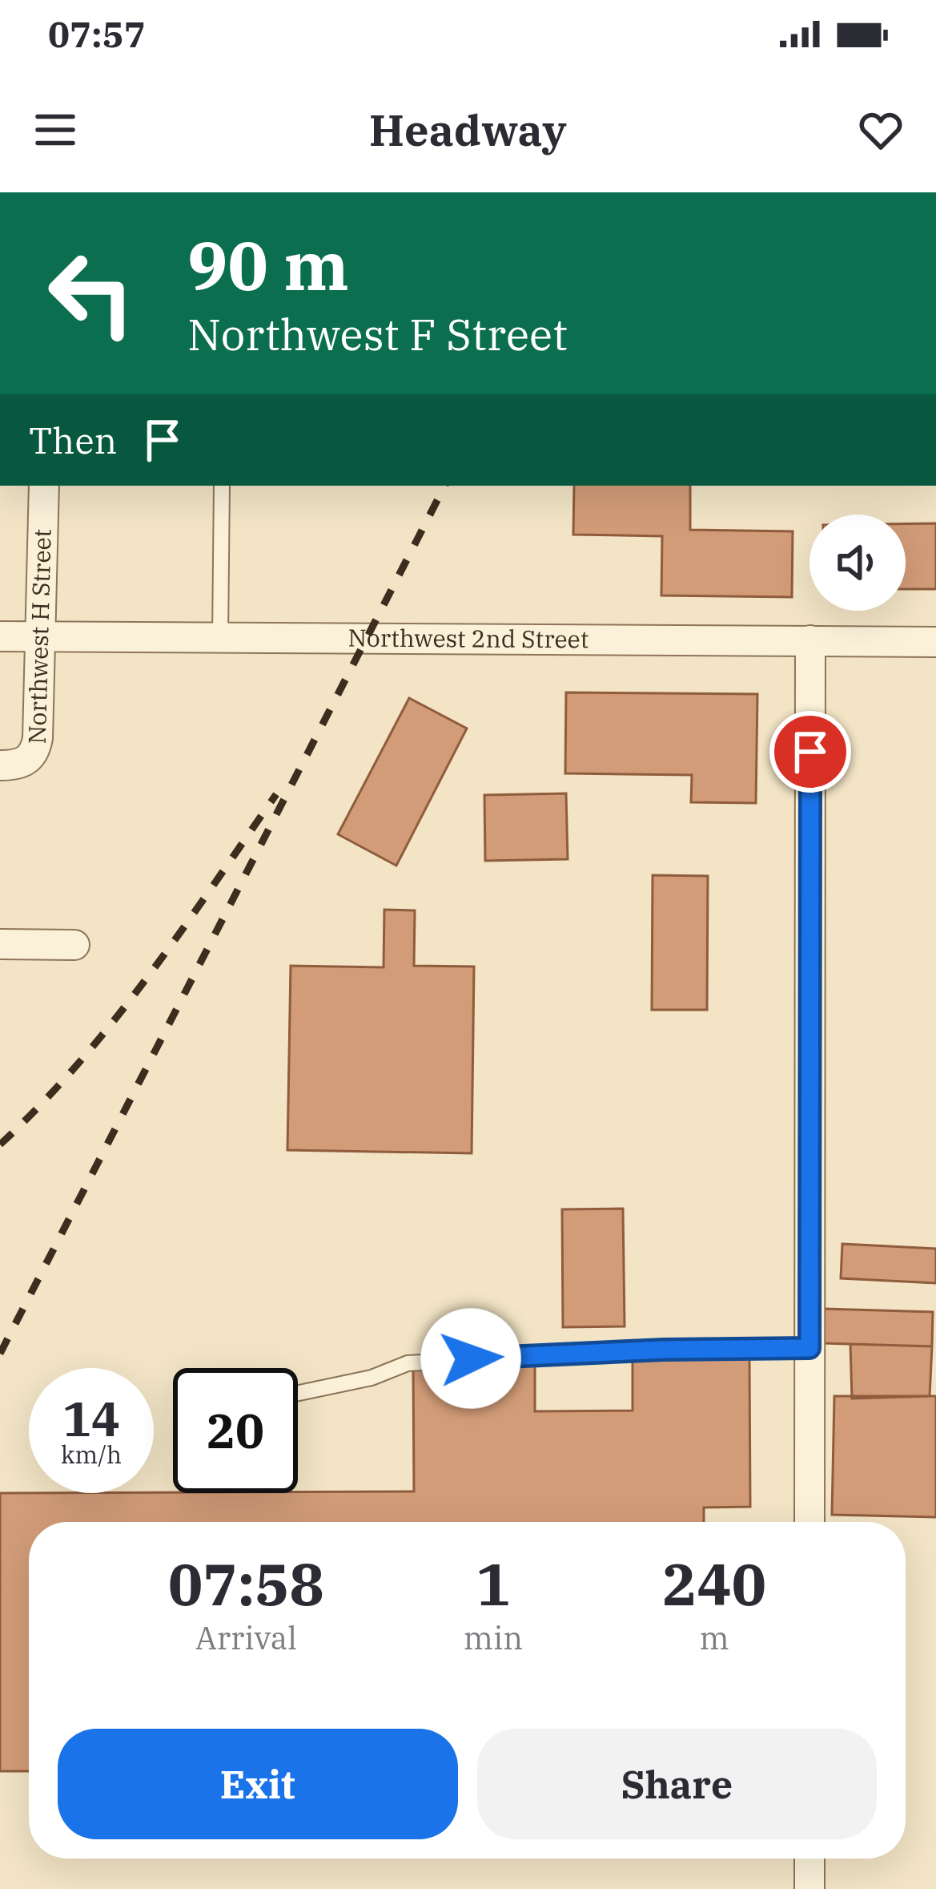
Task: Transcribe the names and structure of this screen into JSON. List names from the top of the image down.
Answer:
{
  "streets": {
    "street": ["Northwest H Street", "Northwest 2nd Street"]
  },
  "crossings": [
    ["Northwest H Street", "Northwest 2nd Street"]
  ],
  "page": {
    "status": "07:57",
    "header": "Headway",
    "turn": ["90 m", "Northwest F Street"],
    "then": "Then",
    "speed": "14 km/h",
    "limit": "20",
    "eta": [
      "07:58",
      "Arrival",
      "1",
      "min",
      "240",
      "m"
    ],
    "buttons": ["Exit", "Share"]
  }
}
